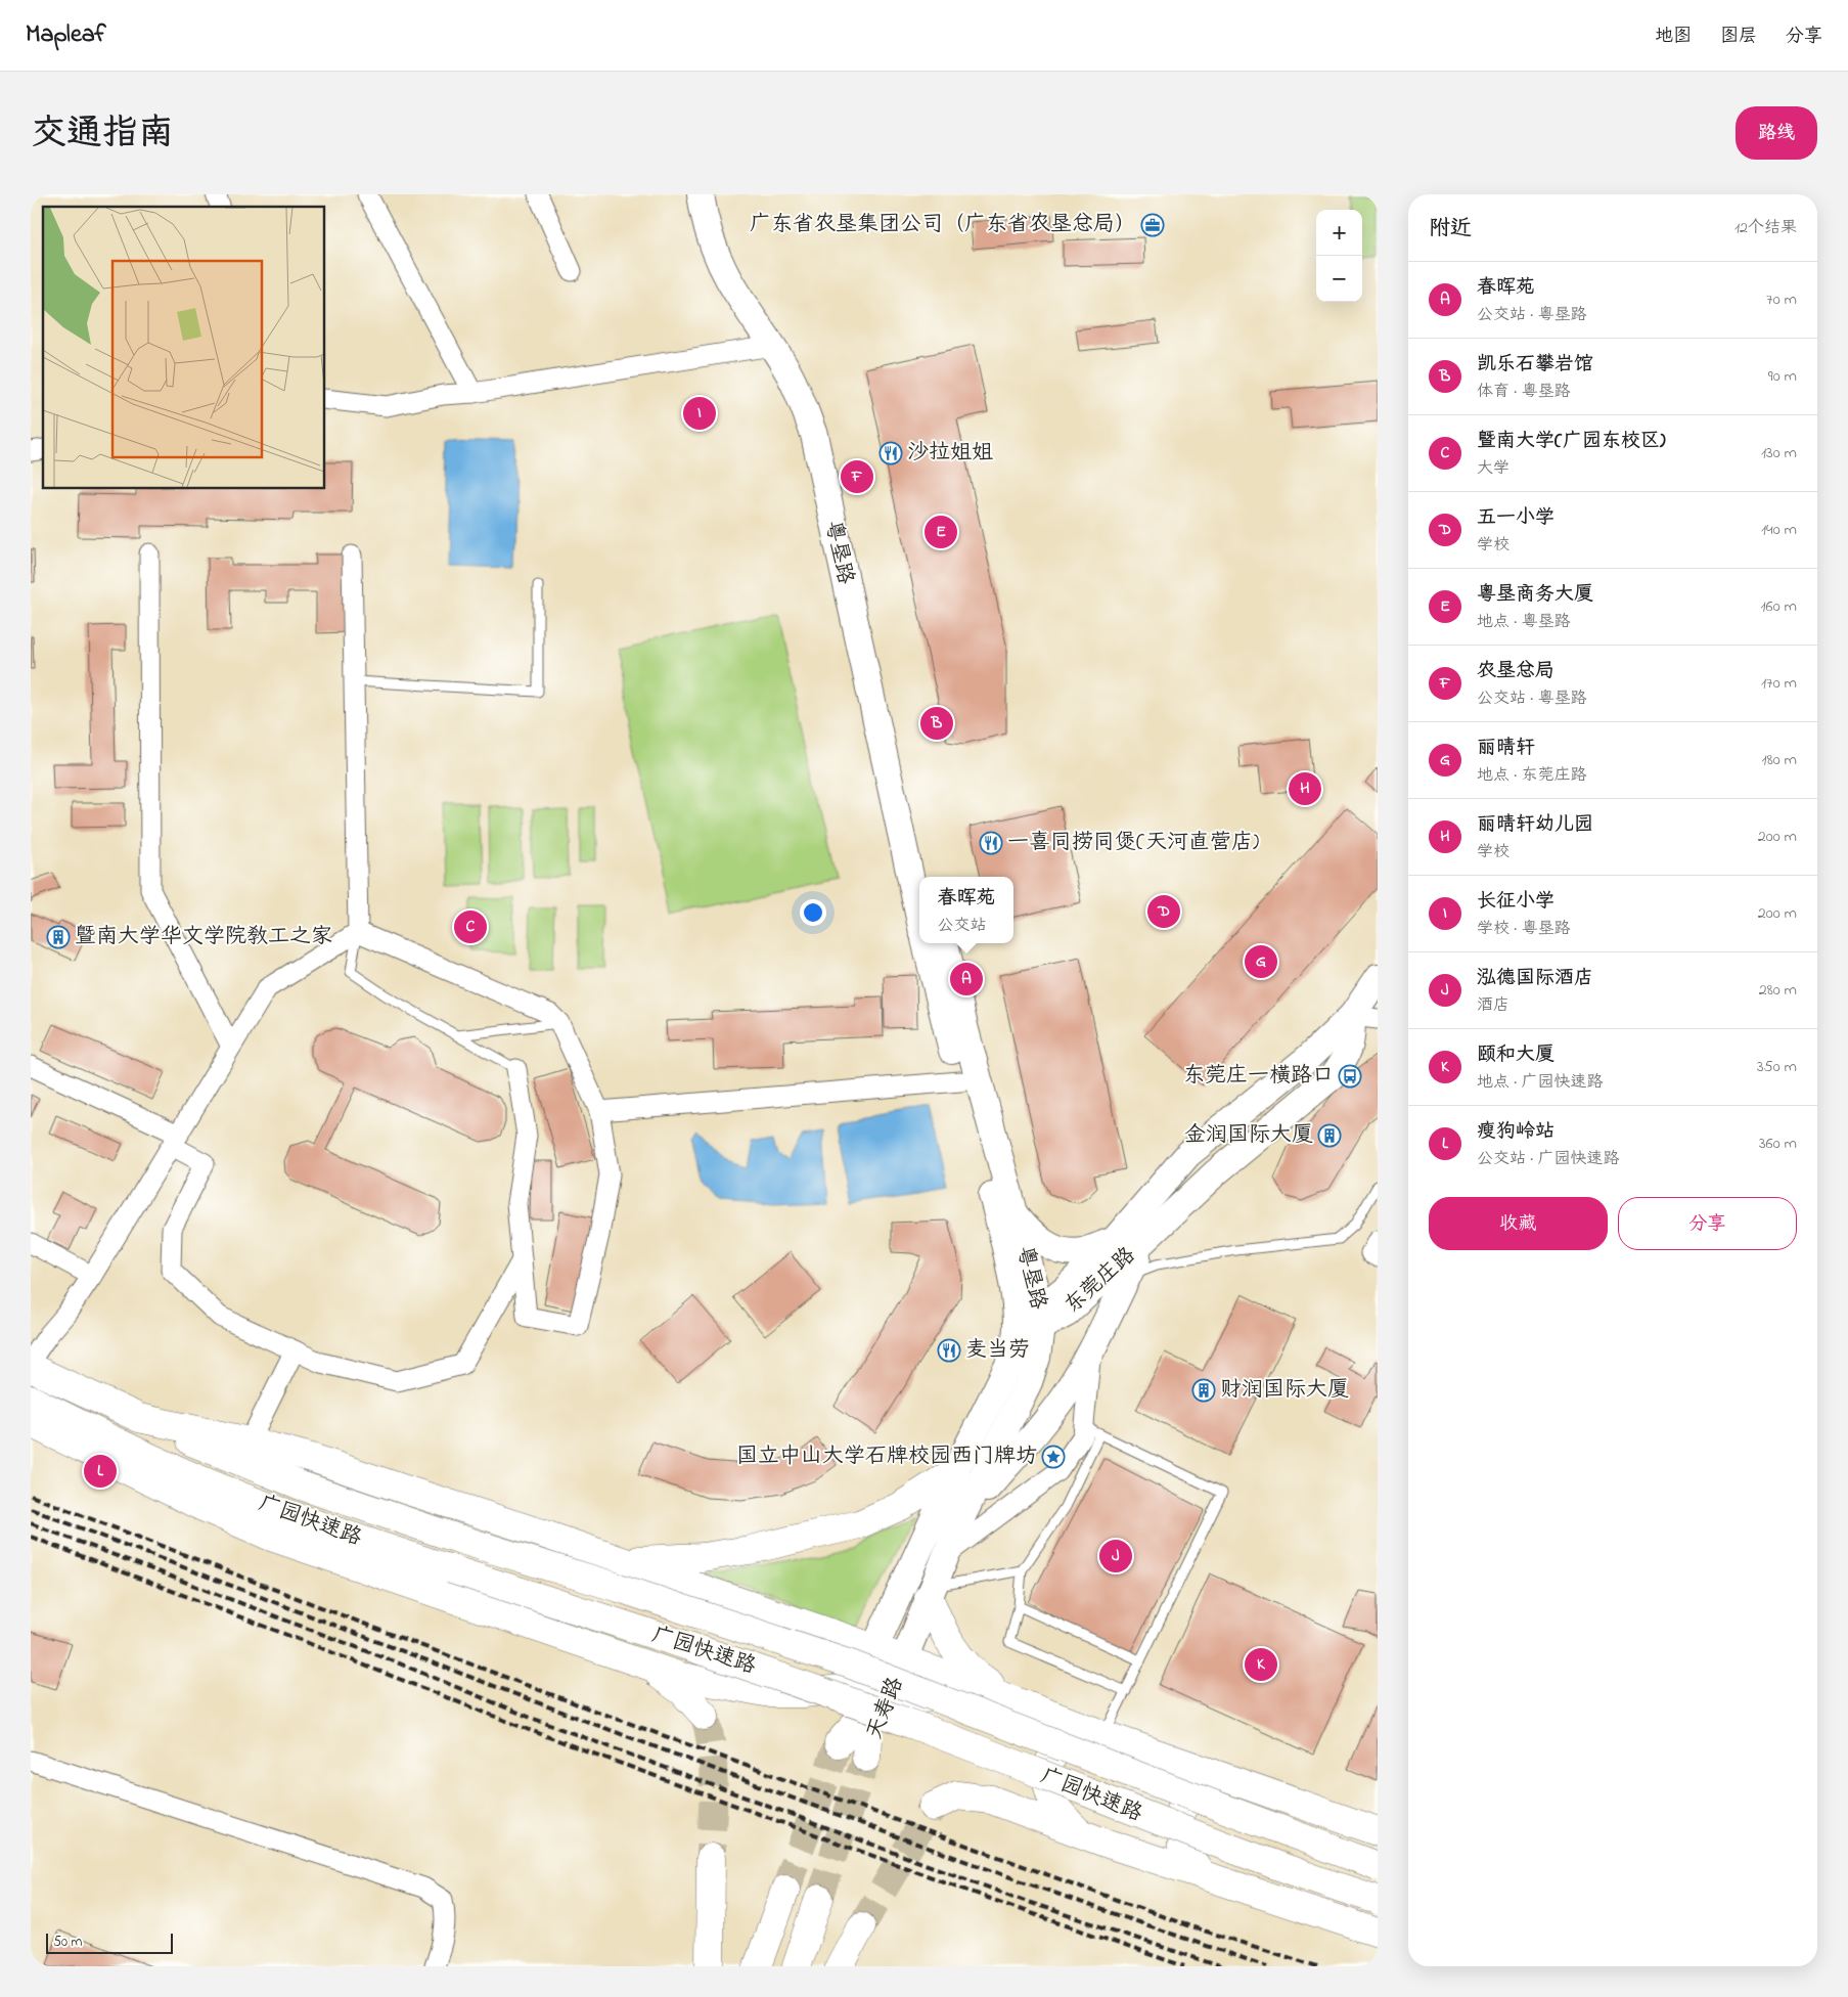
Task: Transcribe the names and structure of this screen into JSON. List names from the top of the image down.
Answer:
{
  "streets": {
    "highway": ["广园快速路", "天寿路"],
    "main road": ["粤垦路", "东莞庄路"]
  },
  "crossings": [
    ["粤垦路", "东莞庄路"],
    ["粤垦路", "天寿路"]
  ],
  "places": {
    "office": ["广东省农垦集团公司（广东省农垦总局）"],
    "restaurant": ["沙拉姐姐", "一喜同捞同煲(天河直营店)", "麦当劳"],
    "building": ["暨南大学华文学院教工之家", "金润国际大厦", "财润国际大厦"],
    "bus stop": ["东莞庄一横路口"],
    "place": ["国立中山大学石牌校园西门牌坊"]
  },
  "scale_bar": "50 m",
  "page": {
    "header": "Mapleaf",
    "nav": ["地图", "图层", "分享"],
    "title": "交通指南",
    "buttons": [
      "路线",
      ["收藏", "分享"]
    ],
    "heading": ["附近", "12个结果"],
    "map_buttons": ["+", "−"],
    "list": [
      {
        "mark": "A",
        "name": "春晖苑",
        "note": "公交站 · 粤垦路",
        "value": "70 m"
      },
      {
        "mark": "B",
        "name": "凯乐石攀岩馆",
        "note": "体育 · 粤垦路",
        "value": "90 m"
      },
      {
        "mark": "C",
        "name": "暨南大学(广园东校区)",
        "note": "大学",
        "value": "130 m"
      },
      {
        "mark": "D",
        "name": "五一小学",
        "note": "学校",
        "value": "140 m"
      },
      {
        "mark": "E",
        "name": "粤垦商务大厦",
        "note": "地点 · 粤垦路",
        "value": "160 m"
      },
      {
        "mark": "F",
        "name": "农垦总局",
        "note": "公交站 · 粤垦路",
        "value": "170 m"
      },
      {
        "mark": "G",
        "name": "丽晴轩",
        "note": "地点 · 东莞庄路",
        "value": "180 m"
      },
      {
        "mark": "H",
        "name": "丽晴轩幼儿园",
        "note": "学校",
        "value": "200 m"
      },
      {
        "mark": "I",
        "name": "长征小学",
        "note": "学校 · 粤垦路",
        "value": "200 m"
      },
      {
        "mark": "J",
        "name": "泓德国际酒店",
        "note": "酒店",
        "value": "280 m"
      },
      {
        "mark": "K",
        "name": "颐和大厦",
        "note": "地点 · 广园快速路",
        "value": "350 m"
      },
      {
        "mark": "L",
        "name": "瘦狗岭站",
        "note": "公交站 · 广园快速路",
        "value": "360 m"
      }
    ],
    "pins": [
      "I",
      "F",
      "E",
      "B",
      "H",
      "D",
      "C",
      "G",
      "A",
      "L",
      "J",
      "K"
    ],
    "popup": ["春晖苑", "公交站"],
    "scale": "50 m"
  }
}
